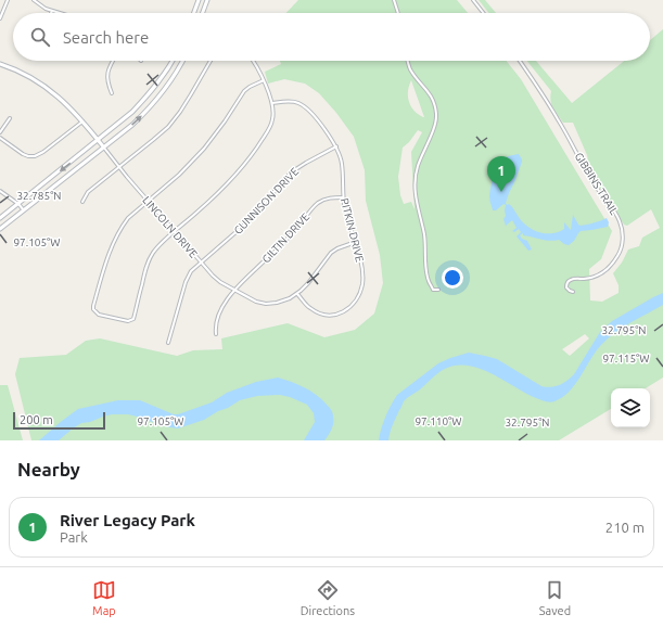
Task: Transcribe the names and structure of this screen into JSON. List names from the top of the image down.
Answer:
{
  "streets": {
    "main road": ["LINCOLN DRIVE"],
    "street": [
      "GIBBINS TRAIL",
      "GUNNISON DRIVE",
      "PITKIN DRIVE",
      "GILTIN DRIVE"
    ]
  },
  "crossings": [
    ["GUNNISON DRIVE", "LINCOLN DRIVE"],
    ["GUNNISON DRIVE", "PITKIN DRIVE"],
    ["LINCOLN DRIVE", "PITKIN DRIVE"],
    ["LINCOLN DRIVE", "GILTIN DRIVE"],
    ["PITKIN DRIVE", "GILTIN DRIVE"]
  ],
  "scale_bar": "200 m",
  "page": {
    "search": "Search here",
    "pins": "1",
    "scale": "200 m",
    "heading": "Nearby",
    "list": [
      {
        "mark": "1",
        "name": "River Legacy Park",
        "note": "Park",
        "value": "210 m"
      }
    ],
    "nav": ["Map", "Directions", "Saved"]
  },
  "coordinates": [
    "32.785°N",
    "97.105°W",
    "32.795°N",
    "97.115°W",
    "97.110°W"
  ]
}
